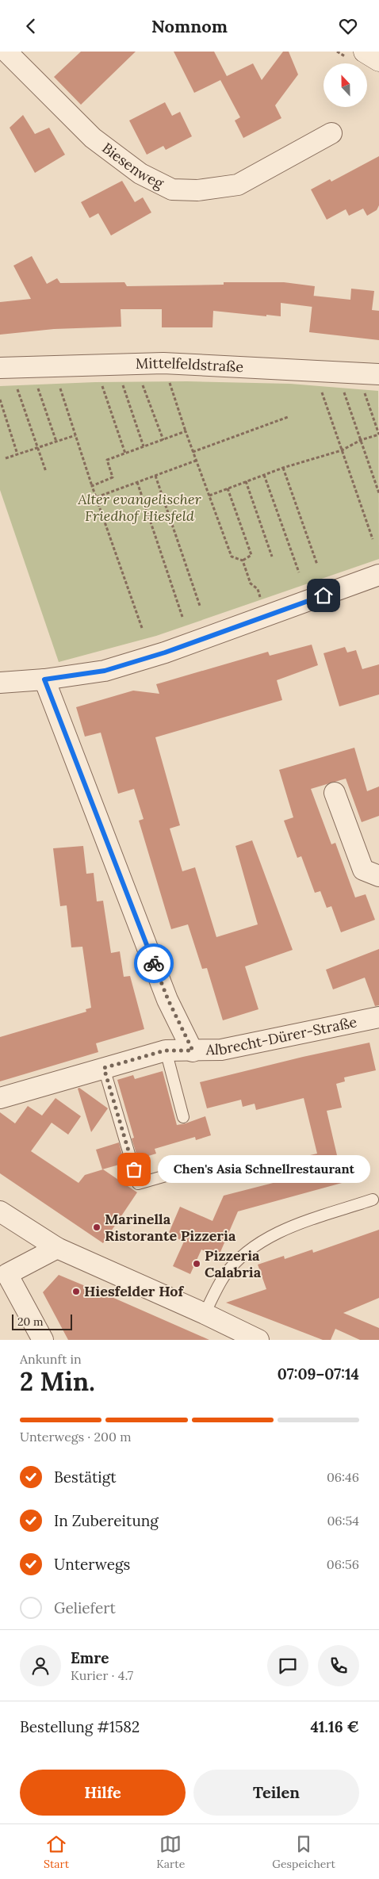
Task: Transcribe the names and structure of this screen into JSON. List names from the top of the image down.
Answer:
{
  "streets": {
    "street": ["Biesenweg", "Mittelfeldstraße", "Albrecht-Dürer-Straße"]
  },
  "parks": ["Alter evangelischer Friedhof Hiesfeld"],
  "places": [
    "Chen's Asia Schnellrestaurant",
    "Marinella Ristorante Pizzeria",
    "Pizzeria Calabria",
    "Hiesfelder Hof"
  ],
  "scale_bar": "20 m",
  "north": "top",
  "page": {
    "header": "Nomnom",
    "bubble": "Chen's Asia Schnellrestaurant",
    "scale": "20 m",
    "heading": ["2 Min.", "Ankunft in", "07:09–07:14"],
    "panel": [
      "Emre",
      "Kurier · 4.7",
      "Bestellung #1582",
      "41.16 €"
    ],
    "bar": "Unterwegs · 200 m",
    "list": [
      ["Bestätigt", "06:46"],
      ["In Zubereitung", "06:54"],
      ["Unterwegs", "06:56"],
      "Geliefert"
    ],
    "buttons": ["Hilfe", "Teilen"],
    "tabs": ["Start", "Karte", "Gespeichert"]
  }
}
